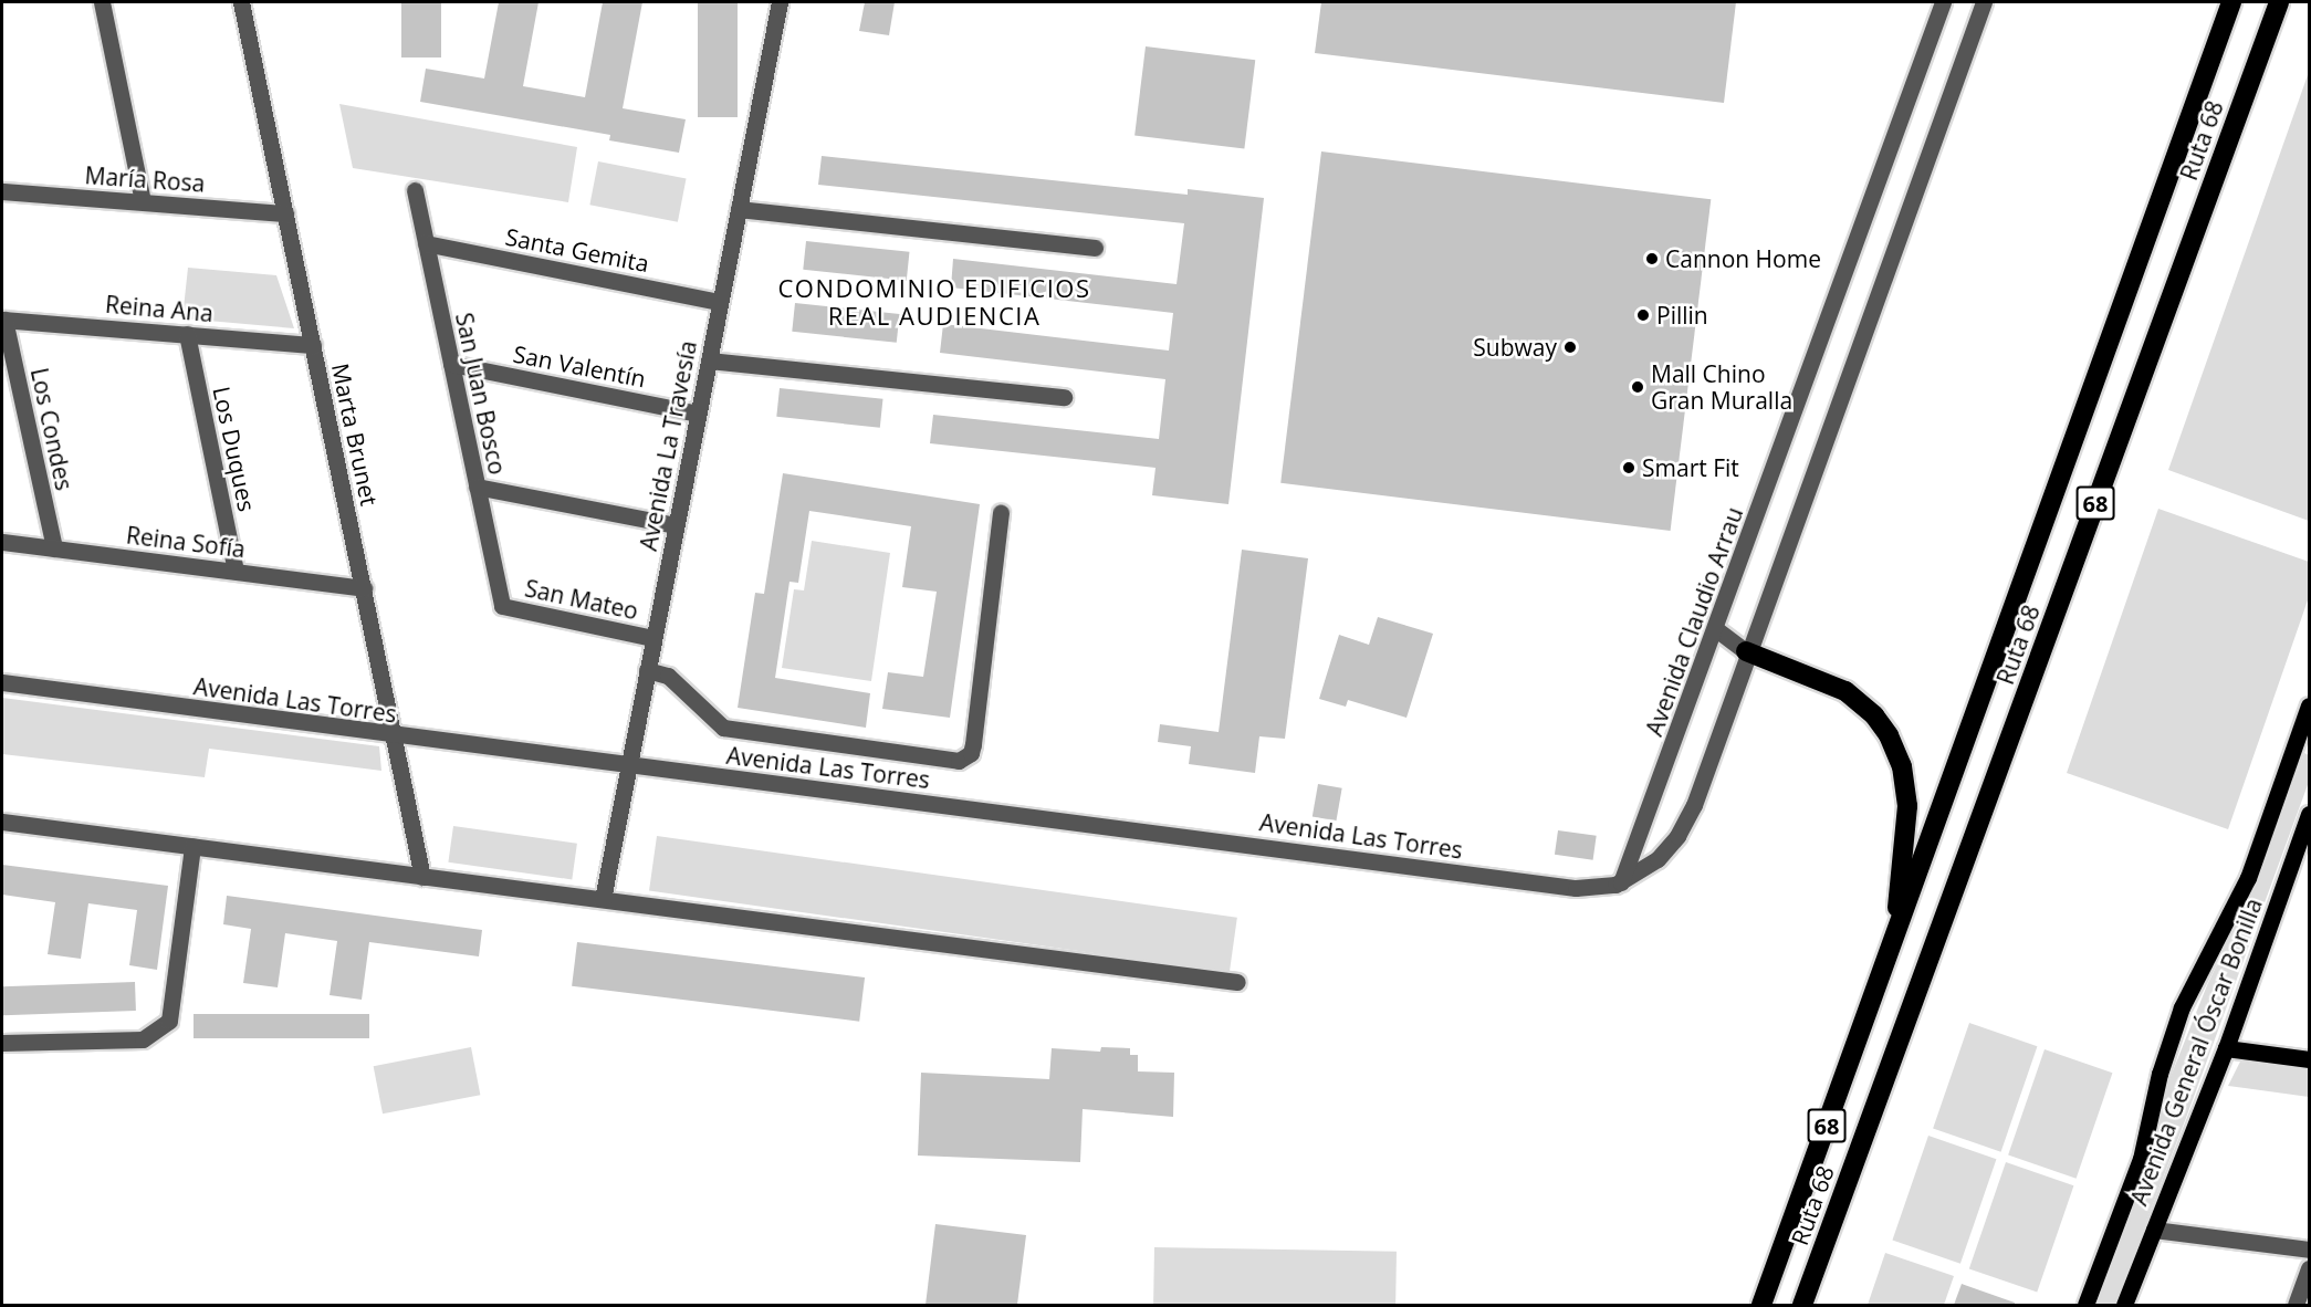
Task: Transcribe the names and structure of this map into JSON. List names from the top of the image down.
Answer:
{
  "streets": {
    "highway": ["Ruta 68", "68"],
    "main road": ["Avenida General Óscar Bonilla"],
    "street": [
      "María Rosa",
      "Santa Gemita",
      "Reina Ana",
      "San Valentín",
      "San Juan Bosco",
      "Los Condes",
      "Marta Brunet",
      "Avenida La Travesía",
      "Los Duques",
      "Reina Sofía",
      "San Mateo",
      "Avenida Claudio Arrau",
      "Avenida Las Torres"
    ]
  },
  "crossings": [
    ["María Rosa", "Marta Brunet"],
    ["Santa Gemita", "San Juan Bosco"],
    ["Santa Gemita", "Avenida La Travesía"],
    ["Reina Ana", "Los Condes"],
    ["Reina Ana", "Marta Brunet"],
    ["Reina Ana", "Los Duques"],
    ["San Valentín", "San Juan Bosco"],
    ["San Valentín", "Avenida La Travesía"],
    ["San Juan Bosco", "San Mateo"],
    ["Los Condes", "Reina Sofía"],
    ["Marta Brunet", "Reina Sofía"],
    ["Marta Brunet", "Avenida Las Torres"],
    ["Avenida La Travesía", "San Mateo"],
    ["Avenida La Travesía", "Avenida Las Torres"],
    ["Los Duques", "Reina Sofía"],
    ["Avenida Claudio Arrau", "Avenida Las Torres"]
  ],
  "districts": ["CONDOMINIO EDIFICIOS REAL AUDIENCIA"],
  "places": [
    "Cannon Home",
    "Pillin",
    "Subway",
    "Mall Chino Gran Muralla",
    "Smart Fit"
  ]
}
